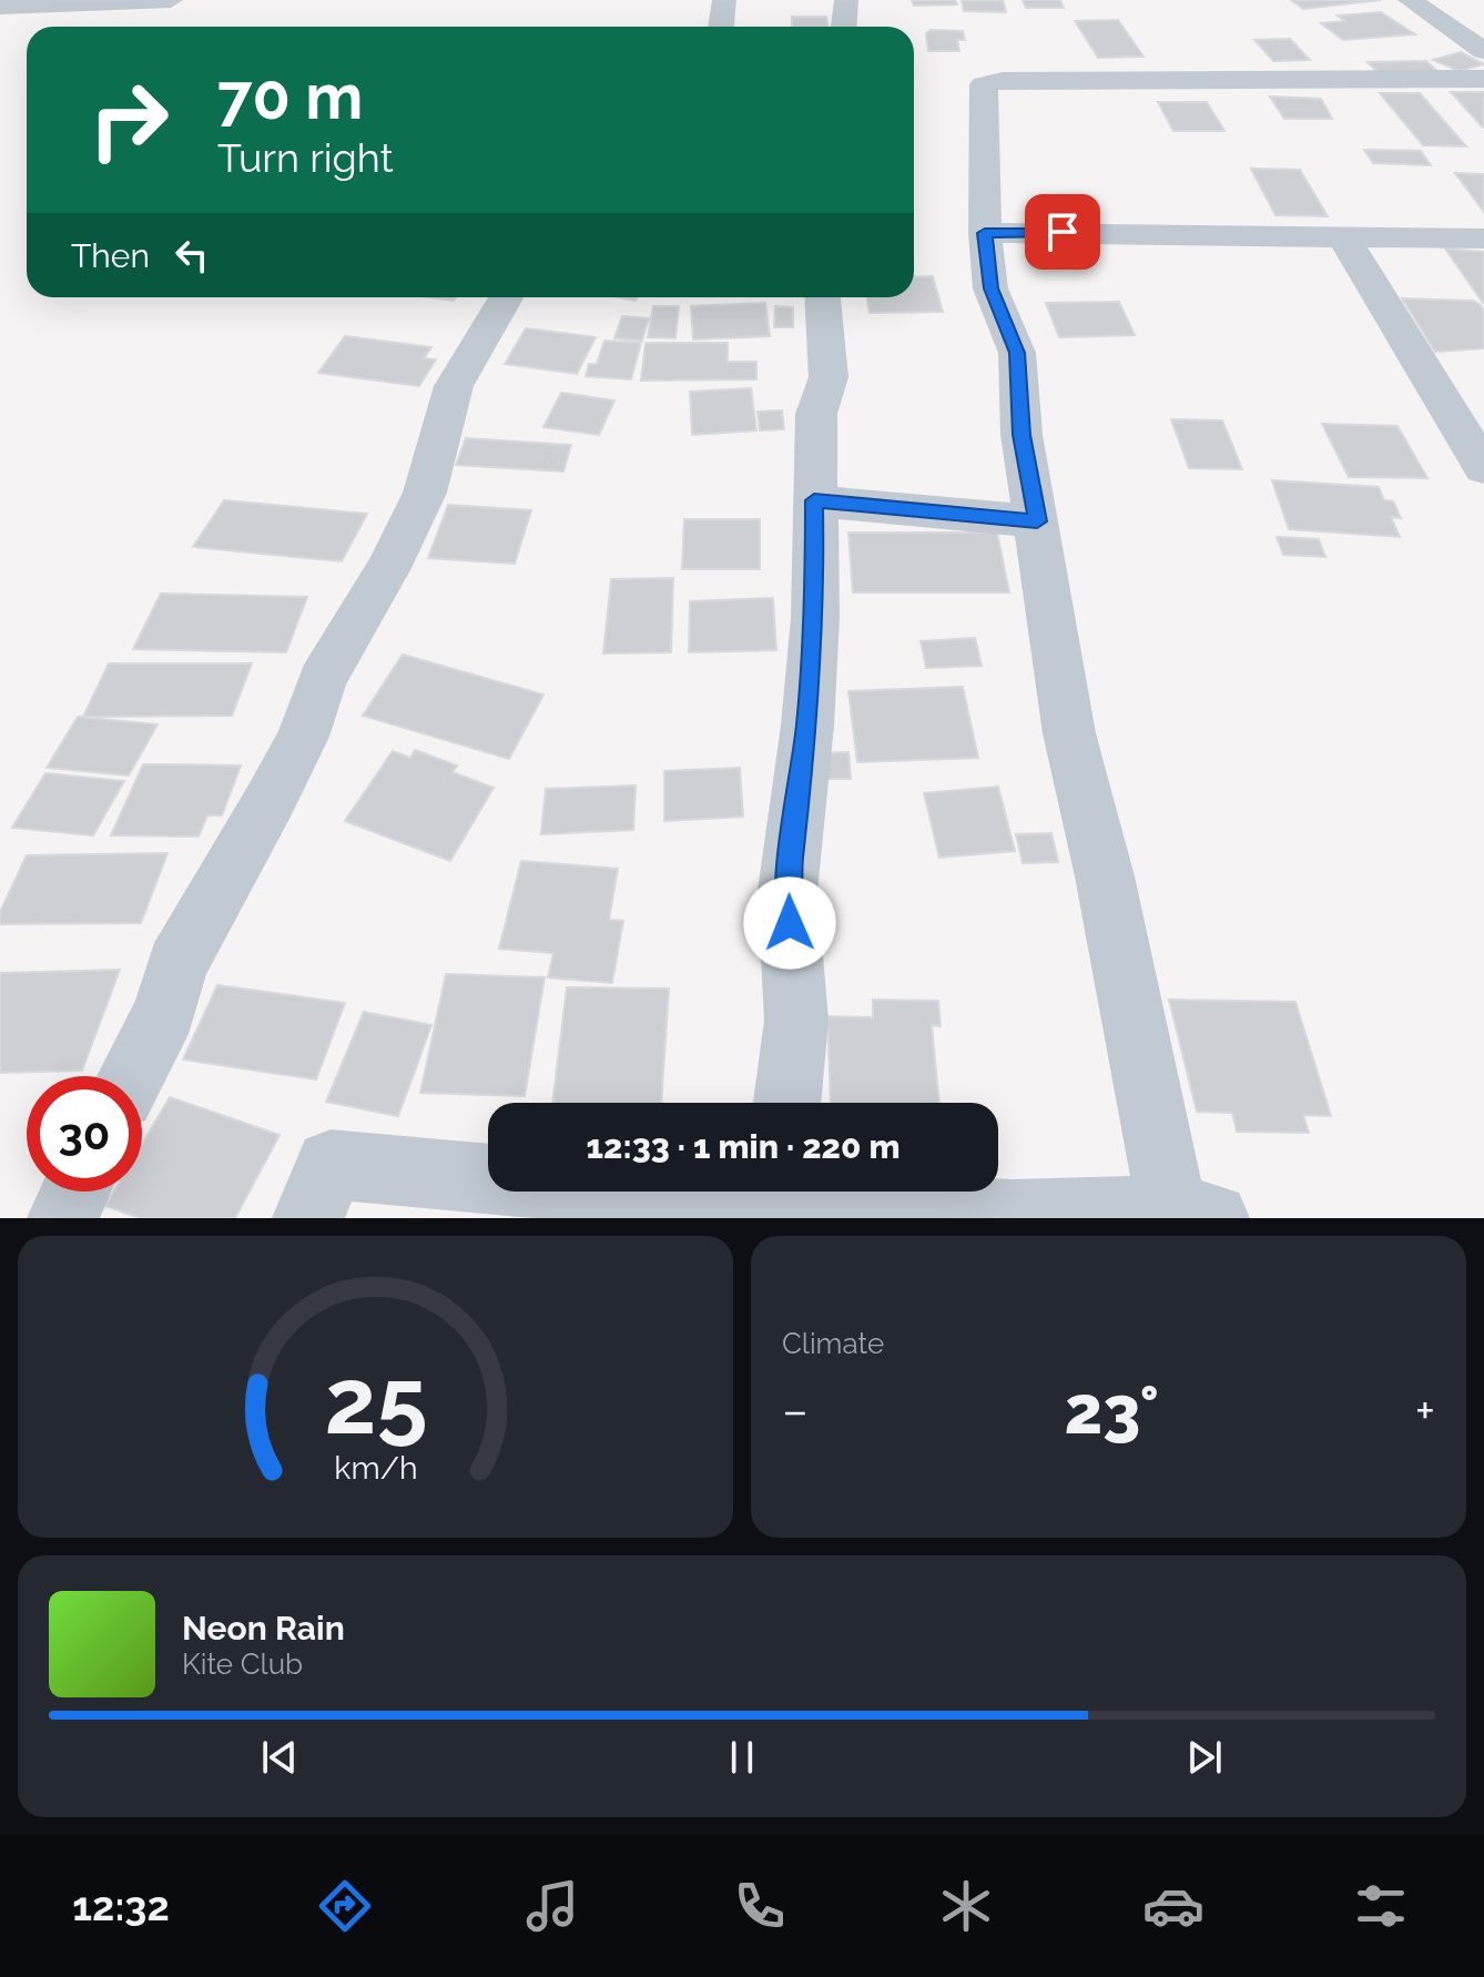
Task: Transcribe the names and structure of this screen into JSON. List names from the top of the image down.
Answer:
{
  "page": {
    "turn": ["70 m", "Turn right"],
    "then": "Then",
    "limit": "30",
    "trip": "12:33 · 1 min · 220 m",
    "tile": "Climate",
    "heat": ["−", "23°", "+"],
    "song": ["Neon Rain", "Kite Club"],
    "tabs": "12:32",
    "gauge": ["25", "km/h"]
  }
}
